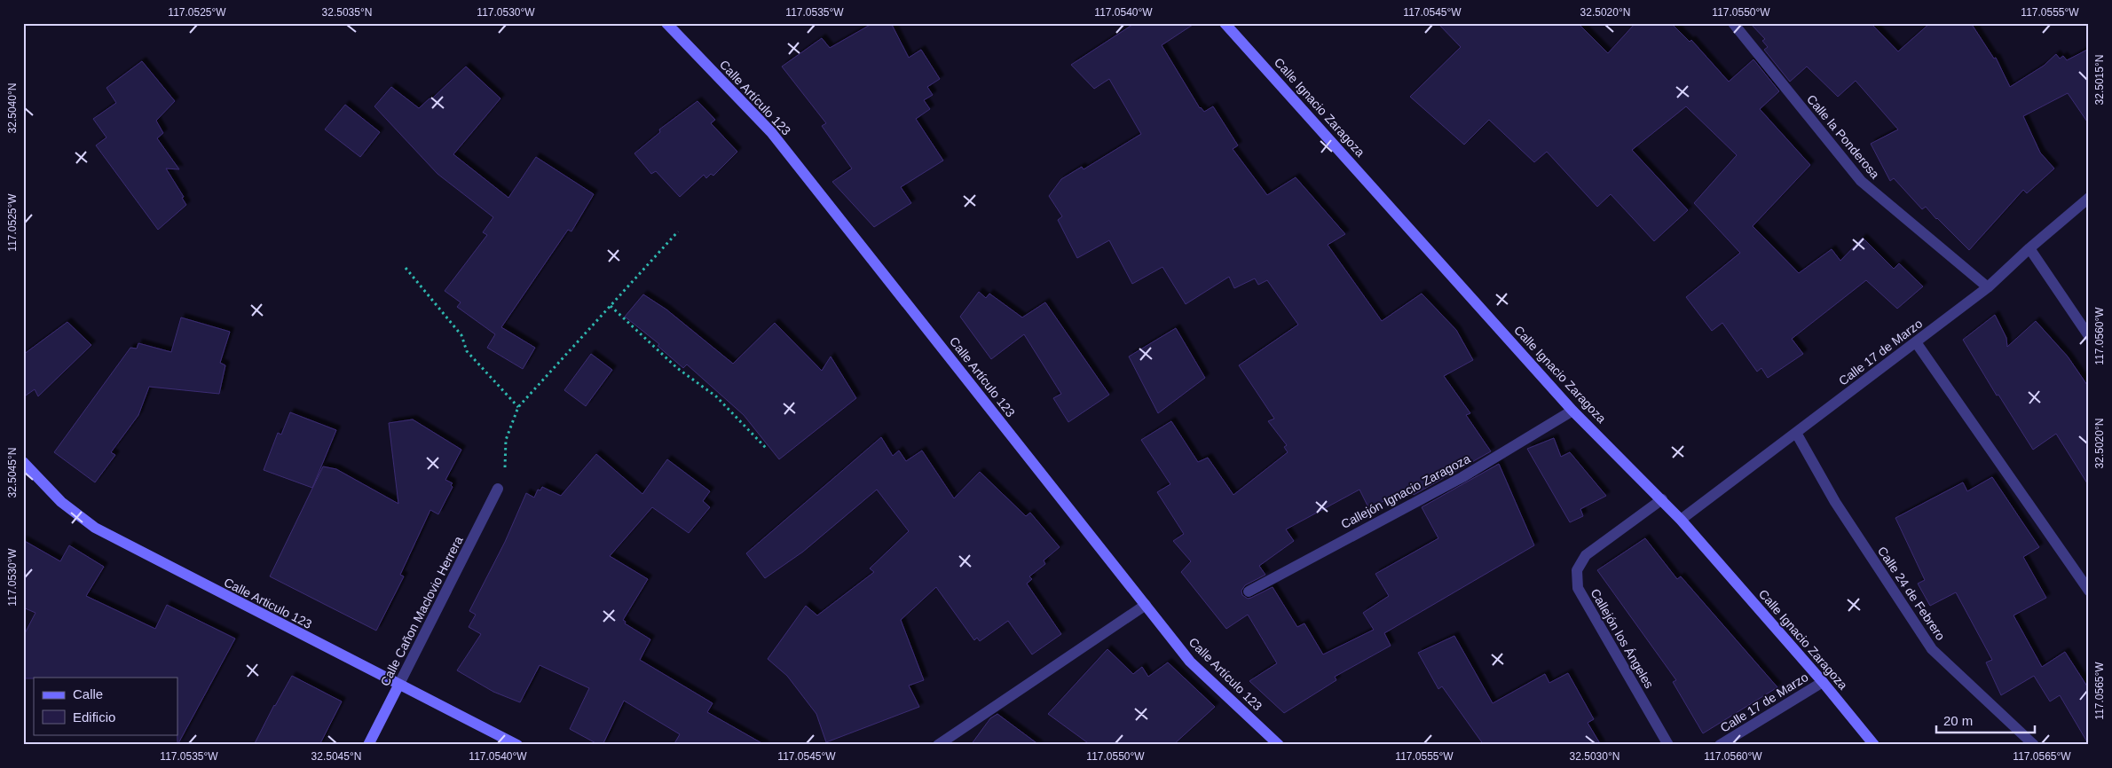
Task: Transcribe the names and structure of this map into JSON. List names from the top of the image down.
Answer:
{
  "streets": {
    "street": [
      "Calle Artículo 123",
      "Calle Ignacio Zaragoza",
      "Calle la Ponderosa",
      "Calle 17 de Marzo",
      "Callejón Ignacio Zaragoza",
      "Calle 24 de Febrero",
      "Calle Articulo 123",
      "Calle Cañon Maclovio Herrera",
      "Callejón los Ángeles"
    ]
  },
  "crossings": [
    ["Calle Ignacio Zaragoza", "Calle 17 de Marzo"],
    ["Calle Ignacio Zaragoza", "Callejón Ignacio Zaragoza"],
    ["Calle Ignacio Zaragoza", "Callejón los Ángeles"],
    ["Calle la Ponderosa", "Calle 17 de Marzo"],
    ["Calle 17 de Marzo", "Calle 24 de Febrero"],
    ["Calle Articulo 123", "Calle Cañon Maclovio Herrera"]
  ],
  "legend": ["Calle", "Edificio"],
  "scale_bar": "20 m",
  "coordinates": [
    "117.0525°W",
    "32.5035°N",
    "117.0530°W",
    "117.0535°W",
    "117.0540°W",
    "117.0545°W",
    "32.5020°N",
    "117.0550°W",
    "117.0555°W",
    "32.5015°N",
    "32.5040°N",
    "117.0560°W",
    "32.5045°N",
    "117.0565°W",
    "32.5030°N"
  ]
}
